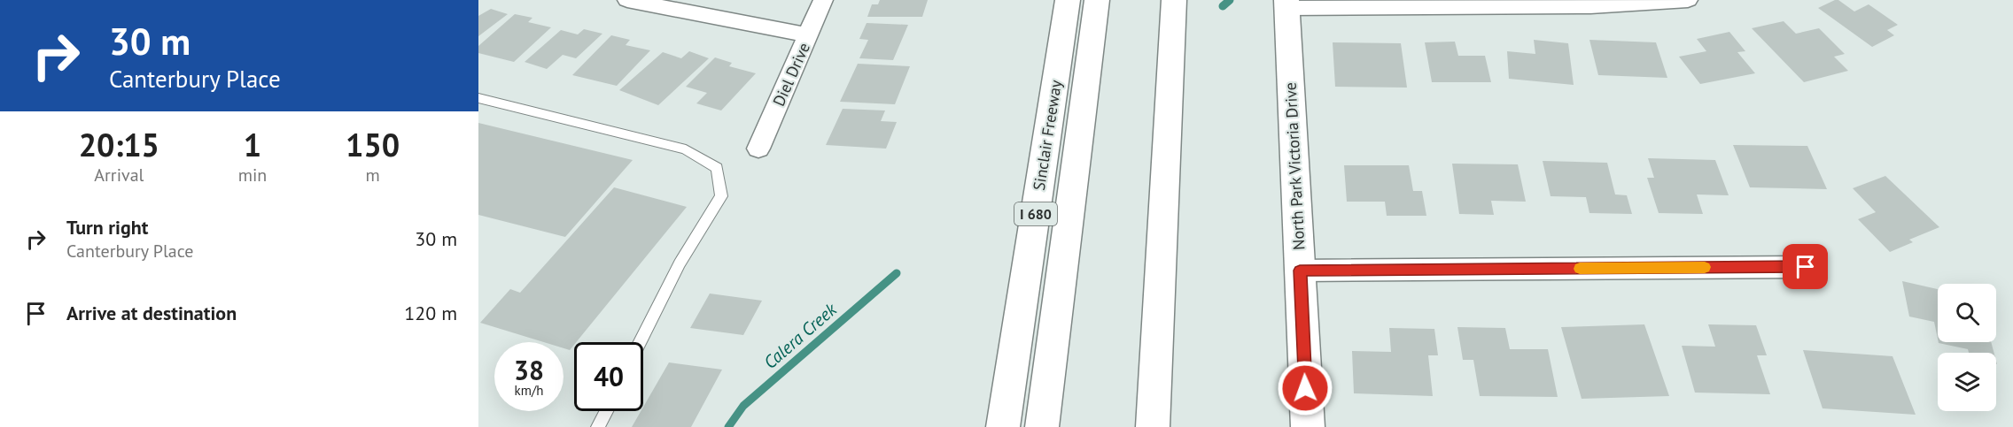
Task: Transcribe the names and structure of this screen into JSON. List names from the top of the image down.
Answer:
{
  "streets": {
    "main road": ["Sinclair Freeway", "North Park Victoria Drive", "I 680"],
    "street": ["Diel Drive"]
  },
  "water": ["Calera Creek"],
  "page": {
    "turn": ["30 m", "Canterbury Place"],
    "eta": [
      "20:15",
      "Arrival",
      "1",
      "min",
      "150",
      "m"
    ],
    "list": [
      {
        "name": "Turn right",
        "note": "Canterbury Place",
        "value": "30 m"
      },
      {
        "name": "Arrive at destination",
        "value": "120 m"
      }
    ],
    "speed": "38 km/h",
    "limit": "40"
  }
}
